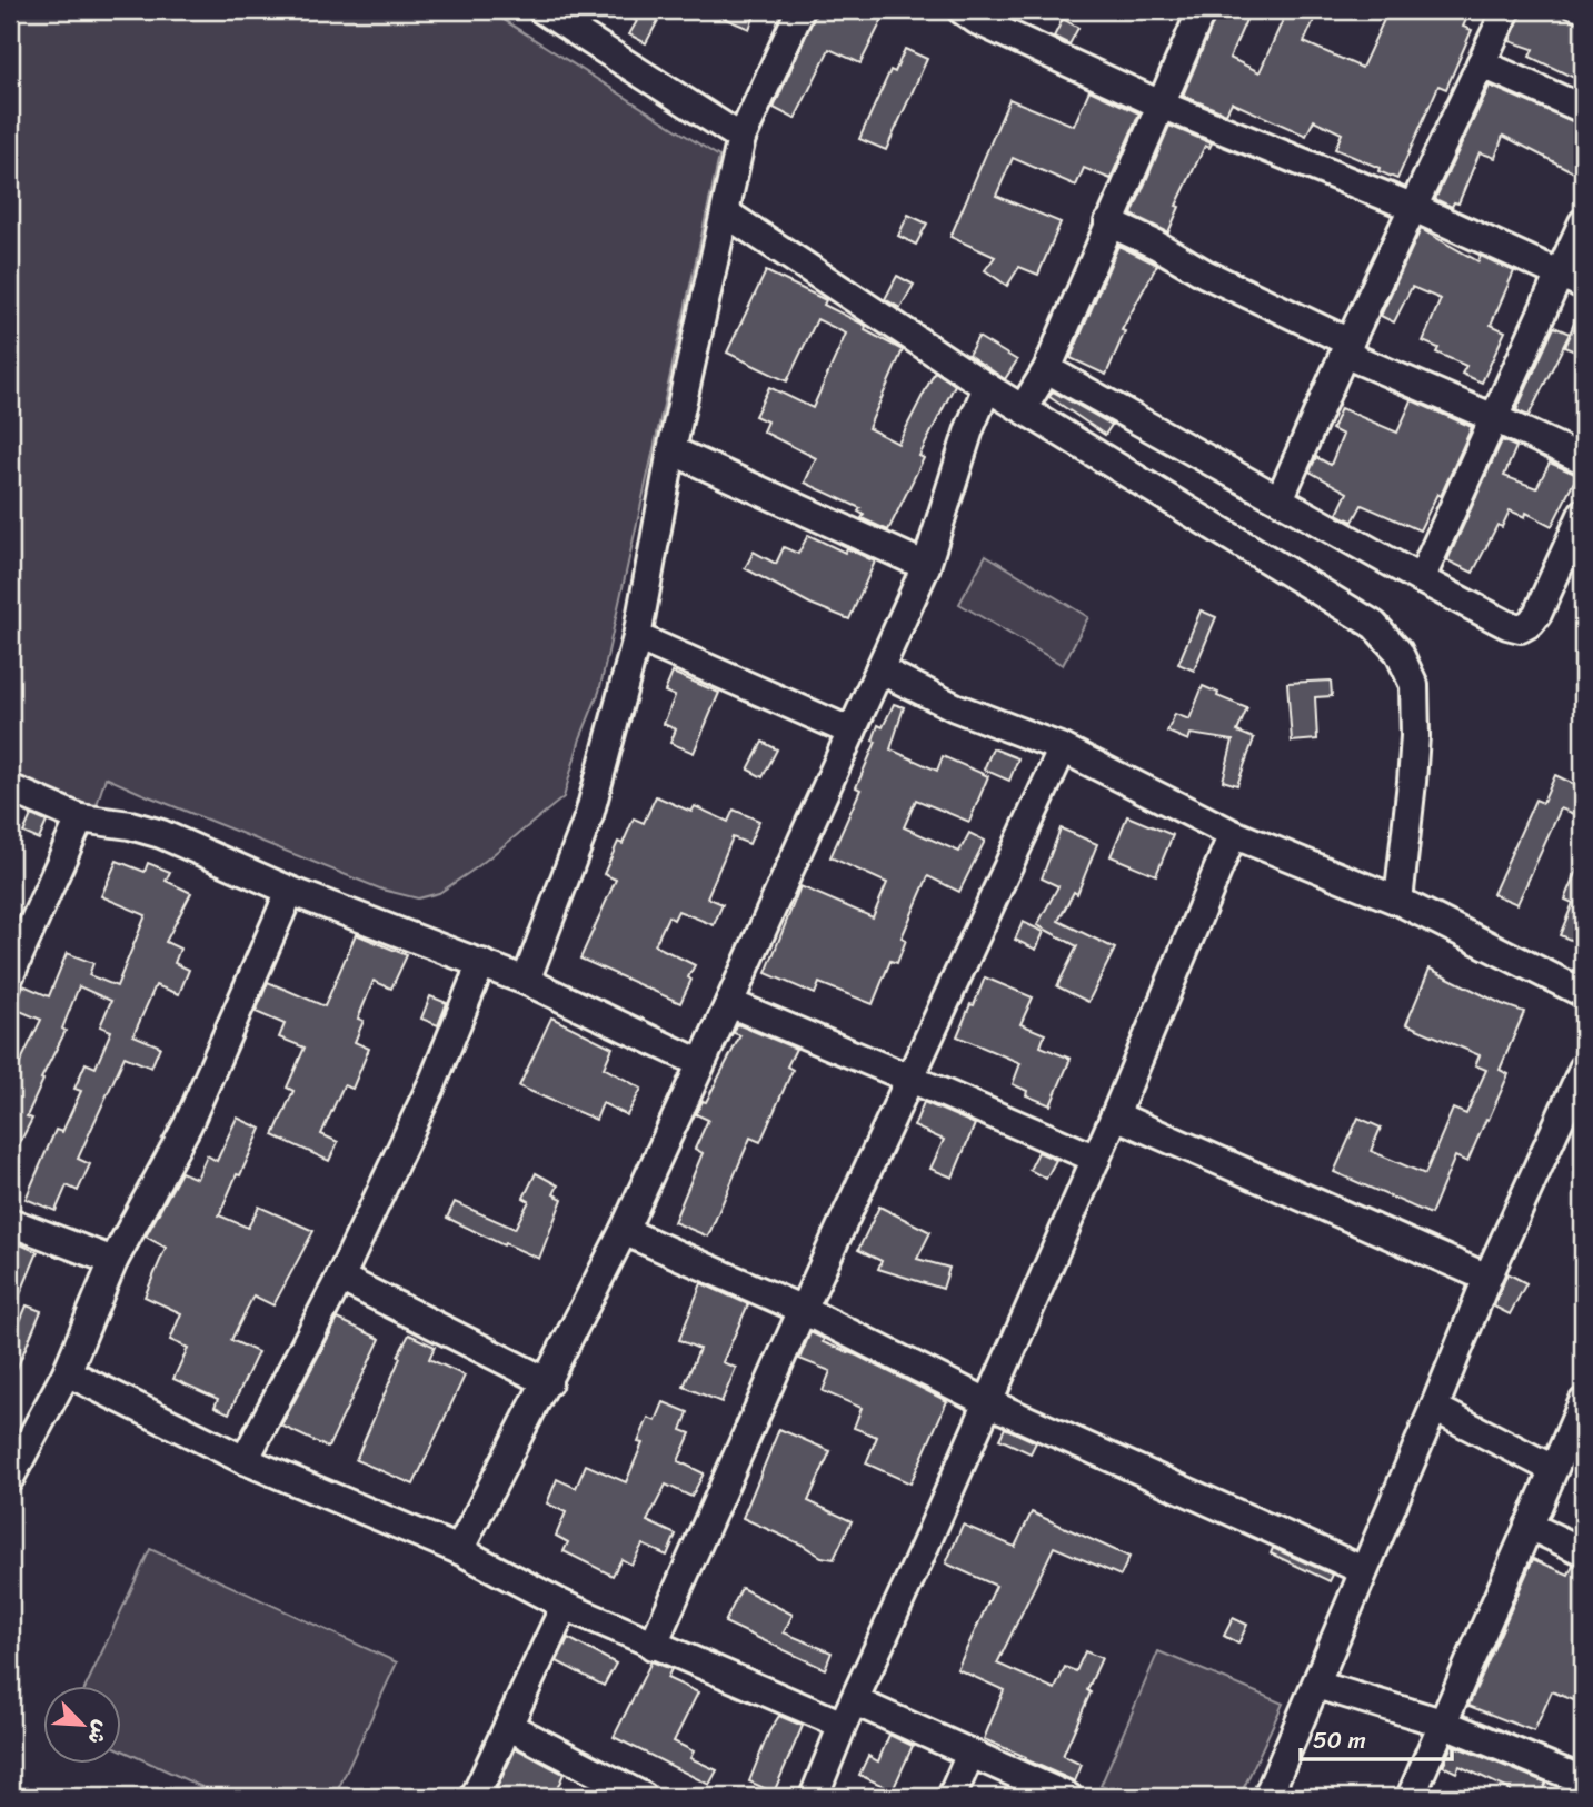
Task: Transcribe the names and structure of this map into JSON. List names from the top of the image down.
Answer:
{
  "scale_bar": "50 m",
  "north": "bottom right"
}
